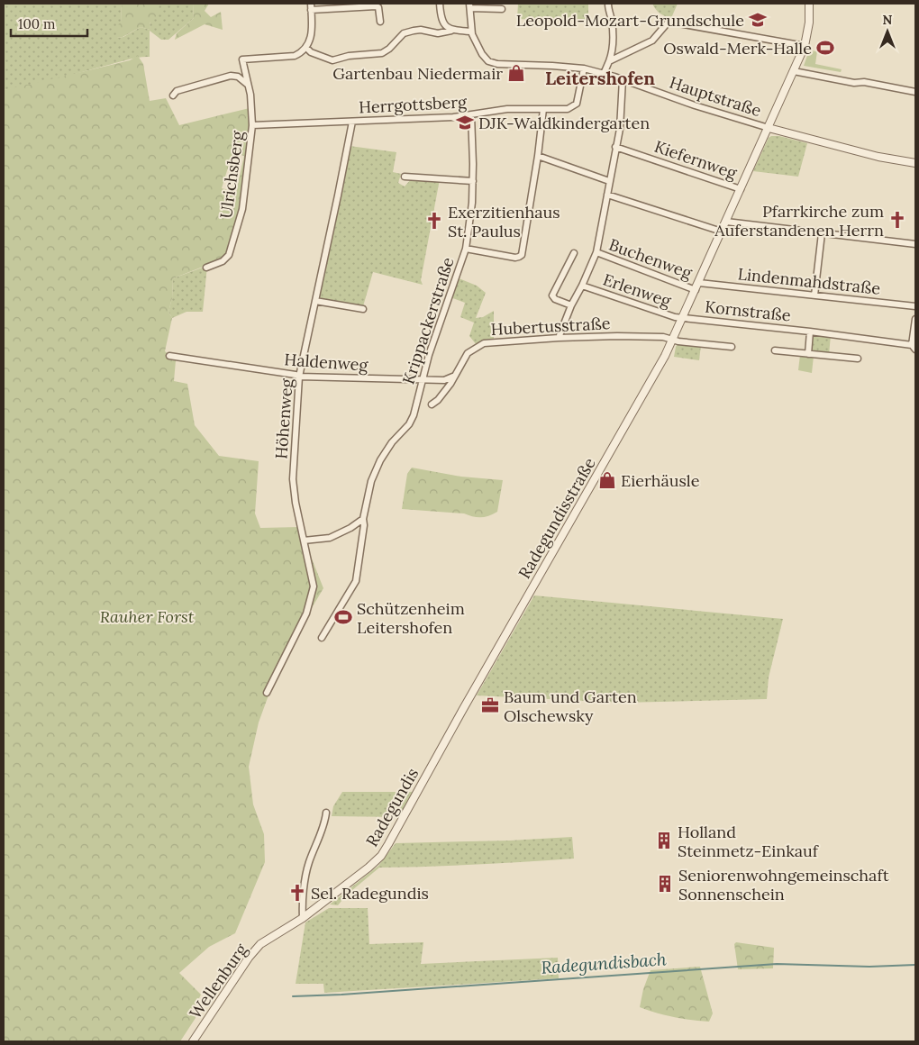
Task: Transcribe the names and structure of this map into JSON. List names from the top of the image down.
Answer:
{
  "streets": {
    "street": [
      "Hauptstraße",
      "Herrgottsberg",
      "Kiefernweg",
      "Ulrichsberg",
      "Buchenweg",
      "Lindenmahdstraße",
      "Erlenweg",
      "Kornstraße",
      "Krippackerstraße",
      "Hubertusstraße",
      "Haldenweg",
      "Höhenweg",
      "Radegundisstraße",
      "Radegundis",
      "Wellenburg"
    ]
  },
  "crossings": [
    ["Hauptstraße", "Herrgottsberg"],
    ["Hauptstraße", "Radegundisstraße"],
    ["Herrgottsberg", "Ulrichsberg"],
    ["Herrgottsberg", "Krippackerstraße"],
    ["Herrgottsberg", "Höhenweg"],
    ["Kiefernweg", "Radegundisstraße"],
    ["Buchenweg", "Radegundisstraße"],
    ["Lindenmahdstraße", "Radegundisstraße"],
    ["Erlenweg", "Kornstraße"],
    ["Erlenweg", "Radegundisstraße"],
    ["Kornstraße", "Radegundisstraße"],
    ["Krippackerstraße", "Haldenweg"],
    ["Hubertusstraße", "Haldenweg"],
    ["Hubertusstraße", "Radegundisstraße"],
    ["Haldenweg", "Höhenweg"],
    ["Radegundisstraße", "Radegundis"],
    ["Radegundis", "Wellenburg"]
  ],
  "districts": ["Leitershofen"],
  "water": ["Radegundisbach"],
  "parks": ["Rauher Forst"],
  "places": {
    "school or university": ["Leopold-Mozart-Grundschule", "DJK-Waldkindergarten"],
    "sports": ["Oswald-Merk-Halle", "Schützenheim Leitershofen"],
    "shop": ["Gartenbau Niedermair", "Eierhäusle"],
    "church": ["Pfarrkirche zum Auferstandenen Herrn", "Exerzitienhaus St. Paulus", "Sel. Radegundis"],
    "office": ["Baum und Garten Olschewsky"],
    "building": ["Holland Steinmetz-Einkauf", "Seniorenwohngemeinschaft Sonnenschein"]
  },
  "scale_bar": "100 m",
  "north": "top"
}
